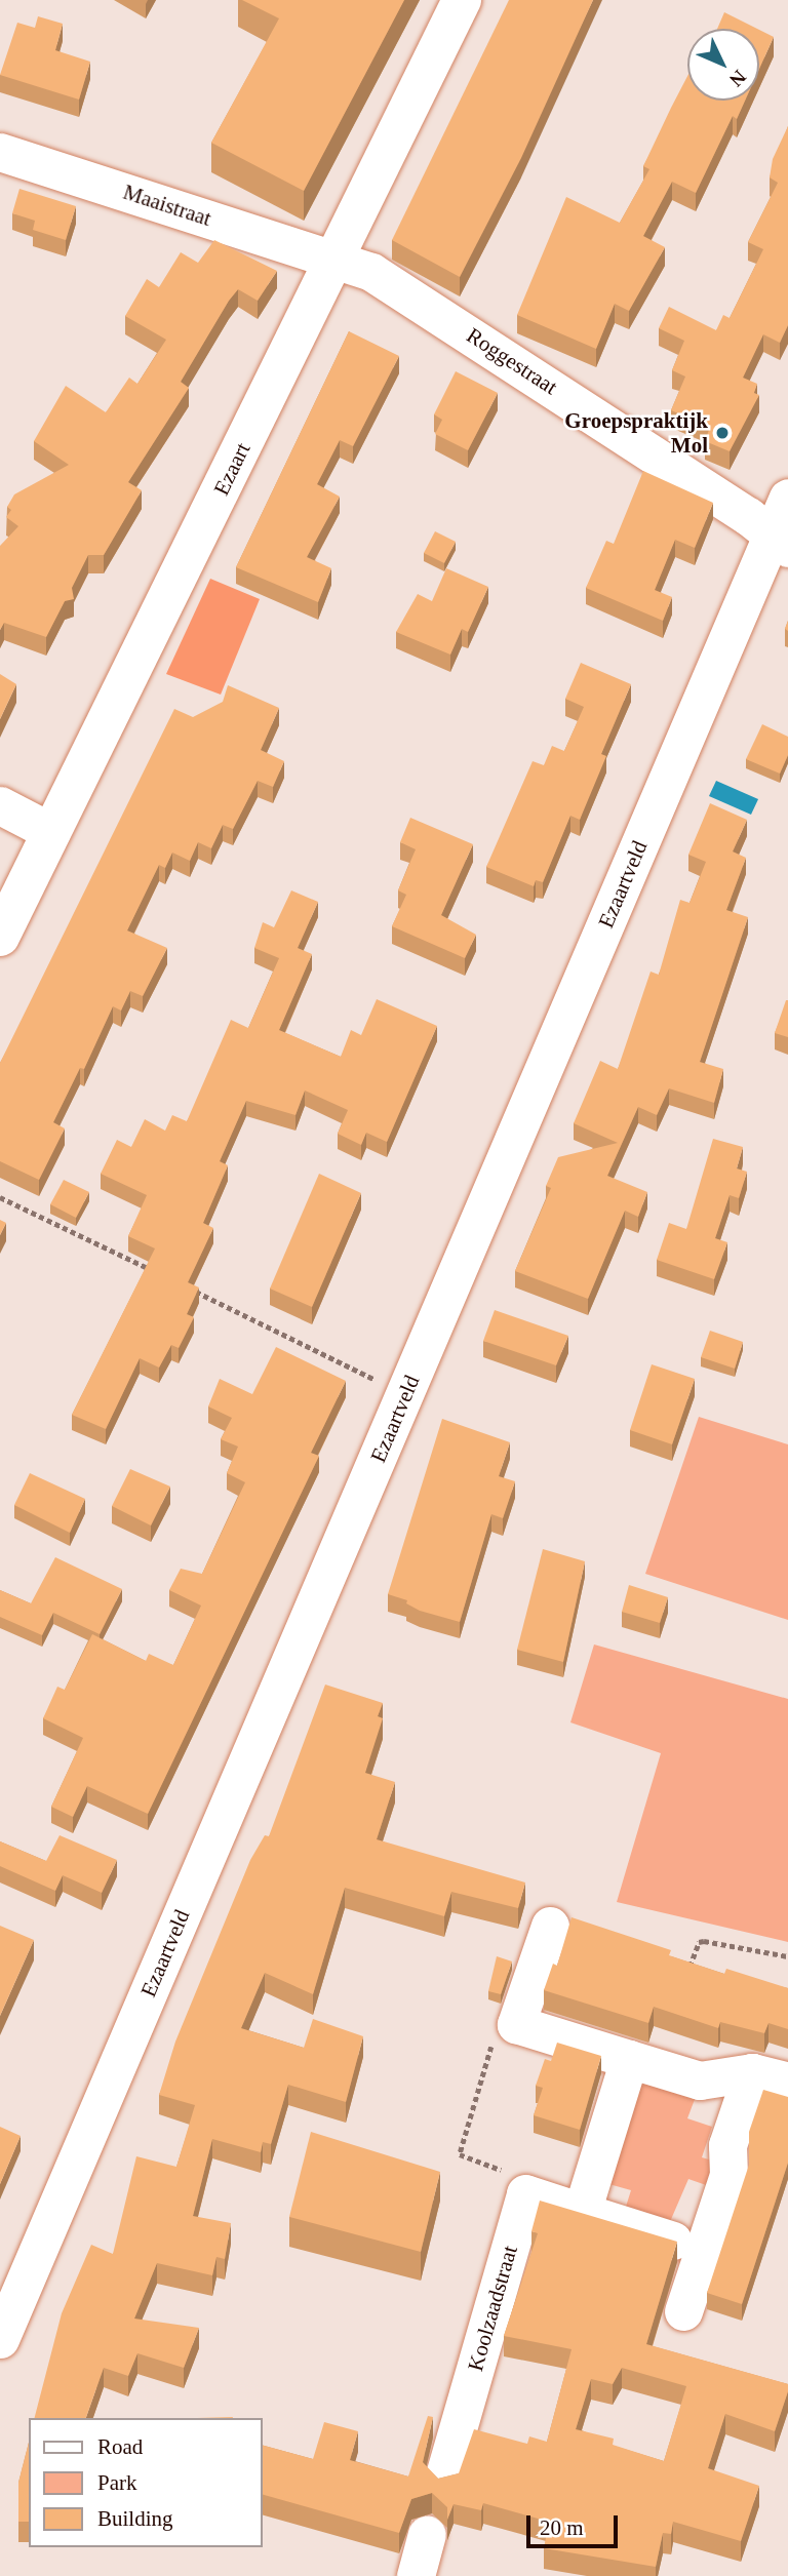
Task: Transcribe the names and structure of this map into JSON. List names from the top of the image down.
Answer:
{
  "streets": {
    "main road": ["Ezaart"],
    "street": [
      "Maaistraat",
      "Roggestraat",
      "Ezaartveld",
      "Koolzaadstraat"
    ]
  },
  "crossings": [
    ["Maaistraat", "Roggestraat"],
    ["Maaistraat", "Ezaart"],
    ["Roggestraat", "Ezaart"],
    ["Roggestraat", "Ezaartveld"]
  ],
  "places": ["Groepspraktijk Mol"],
  "legend": ["Road", "Park", "Building"],
  "scale_bar": "20 m",
  "north": "bottom right"
}
